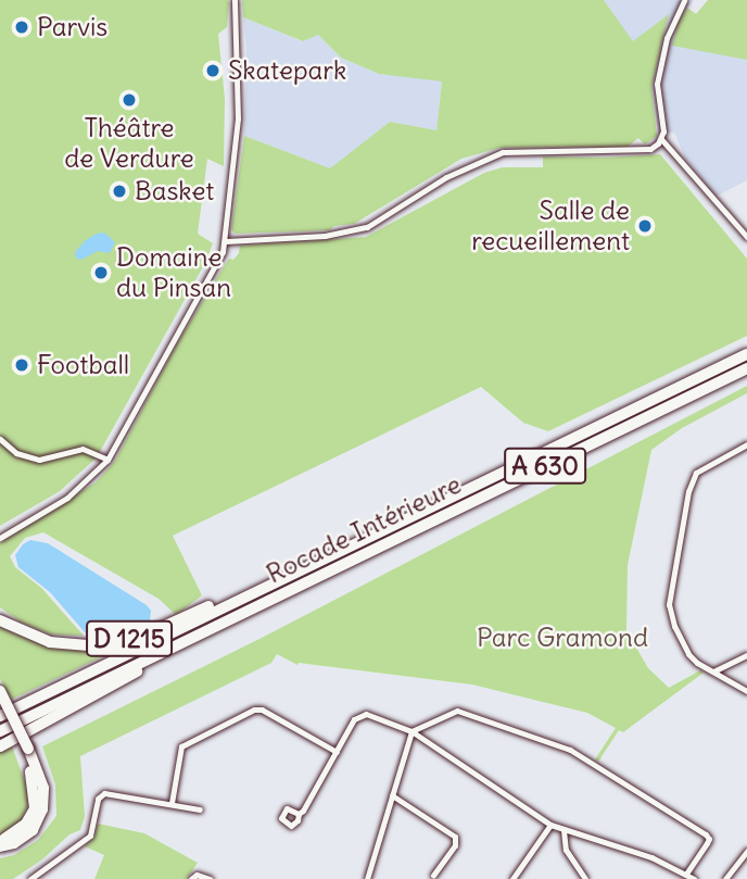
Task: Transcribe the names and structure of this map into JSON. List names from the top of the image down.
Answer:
{
  "streets": {
    "highway": ["A 630", "Rocade Intérieure", "D 1215"]
  },
  "crossings": [
    ["A 630", "D 1215"]
  ],
  "parks": ["Parc Gramond"],
  "places": [
    "Parvis",
    "Skatepark",
    "Théâtre de Verdure",
    "Basket",
    "Salle de recueillement",
    "Domaine du Pinsan",
    "Football"
  ]
}
